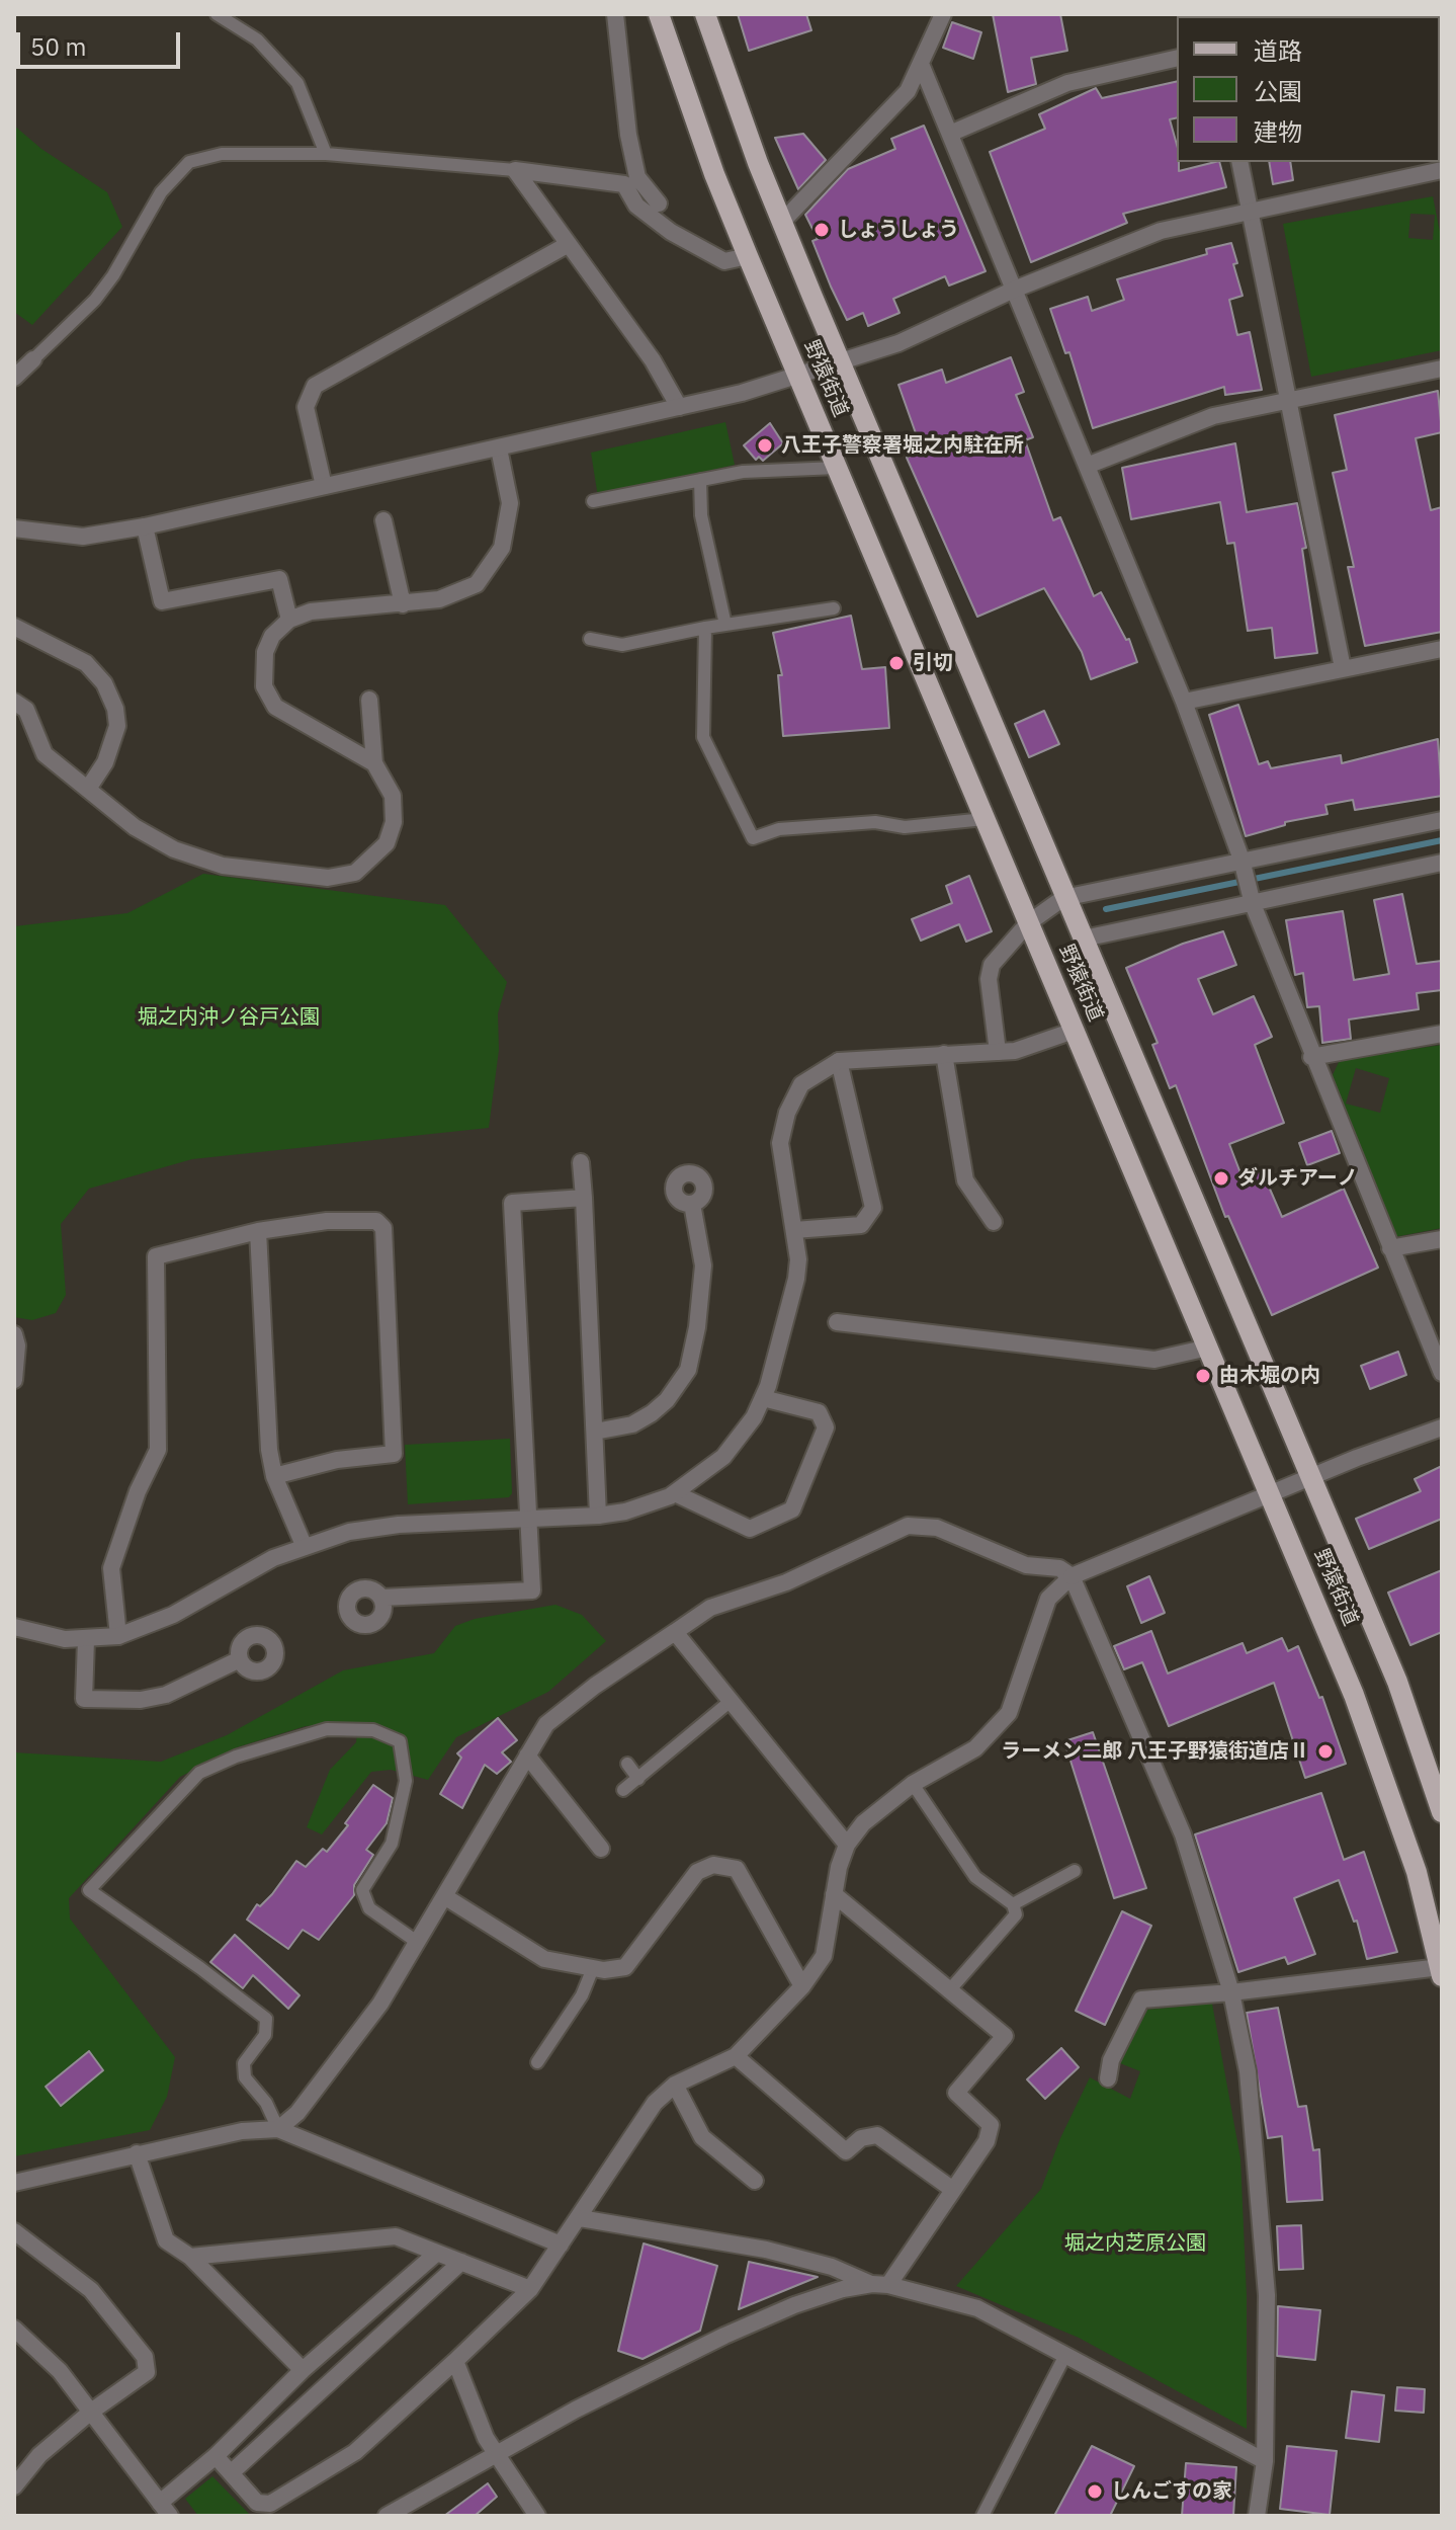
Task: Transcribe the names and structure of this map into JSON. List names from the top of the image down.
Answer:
{
  "streets": {
    "main road": ["野猿街道"]
  },
  "parks": ["堀之内沖ノ谷戸公園", "堀之内芝原公園"],
  "places": [
    "しょうしょう",
    "八王子警察署堀之内駐在所",
    "引切",
    "ダルチアーノ",
    "由木堀の内",
    "ラーメン二郎 八王子野猿街道店Ⅱ",
    "しんごすの家"
  ],
  "legend": ["道路", "公園", "建物"],
  "scale_bar": "50 m"
}
